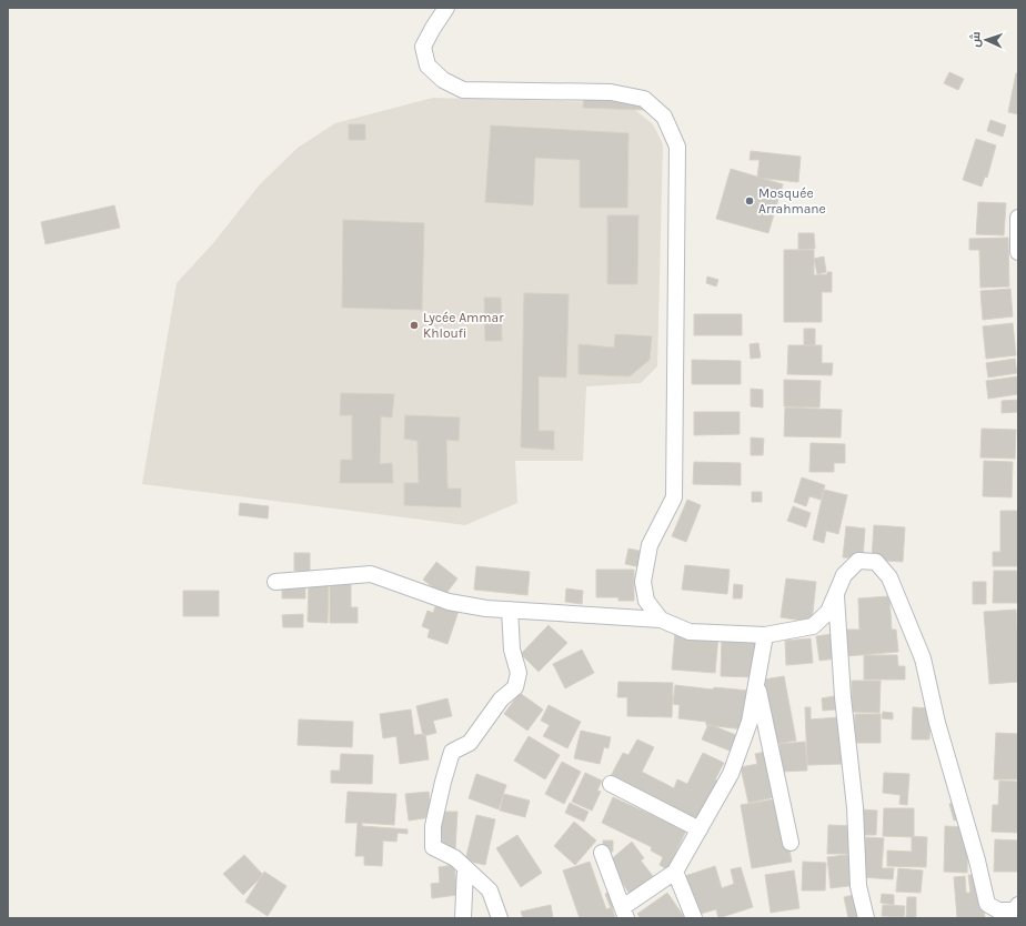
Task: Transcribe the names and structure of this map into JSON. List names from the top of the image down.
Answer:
{
  "places": ["Mosquée Arrahmane", "Lycée Ammar Khloufi"],
  "north": "left"
}
